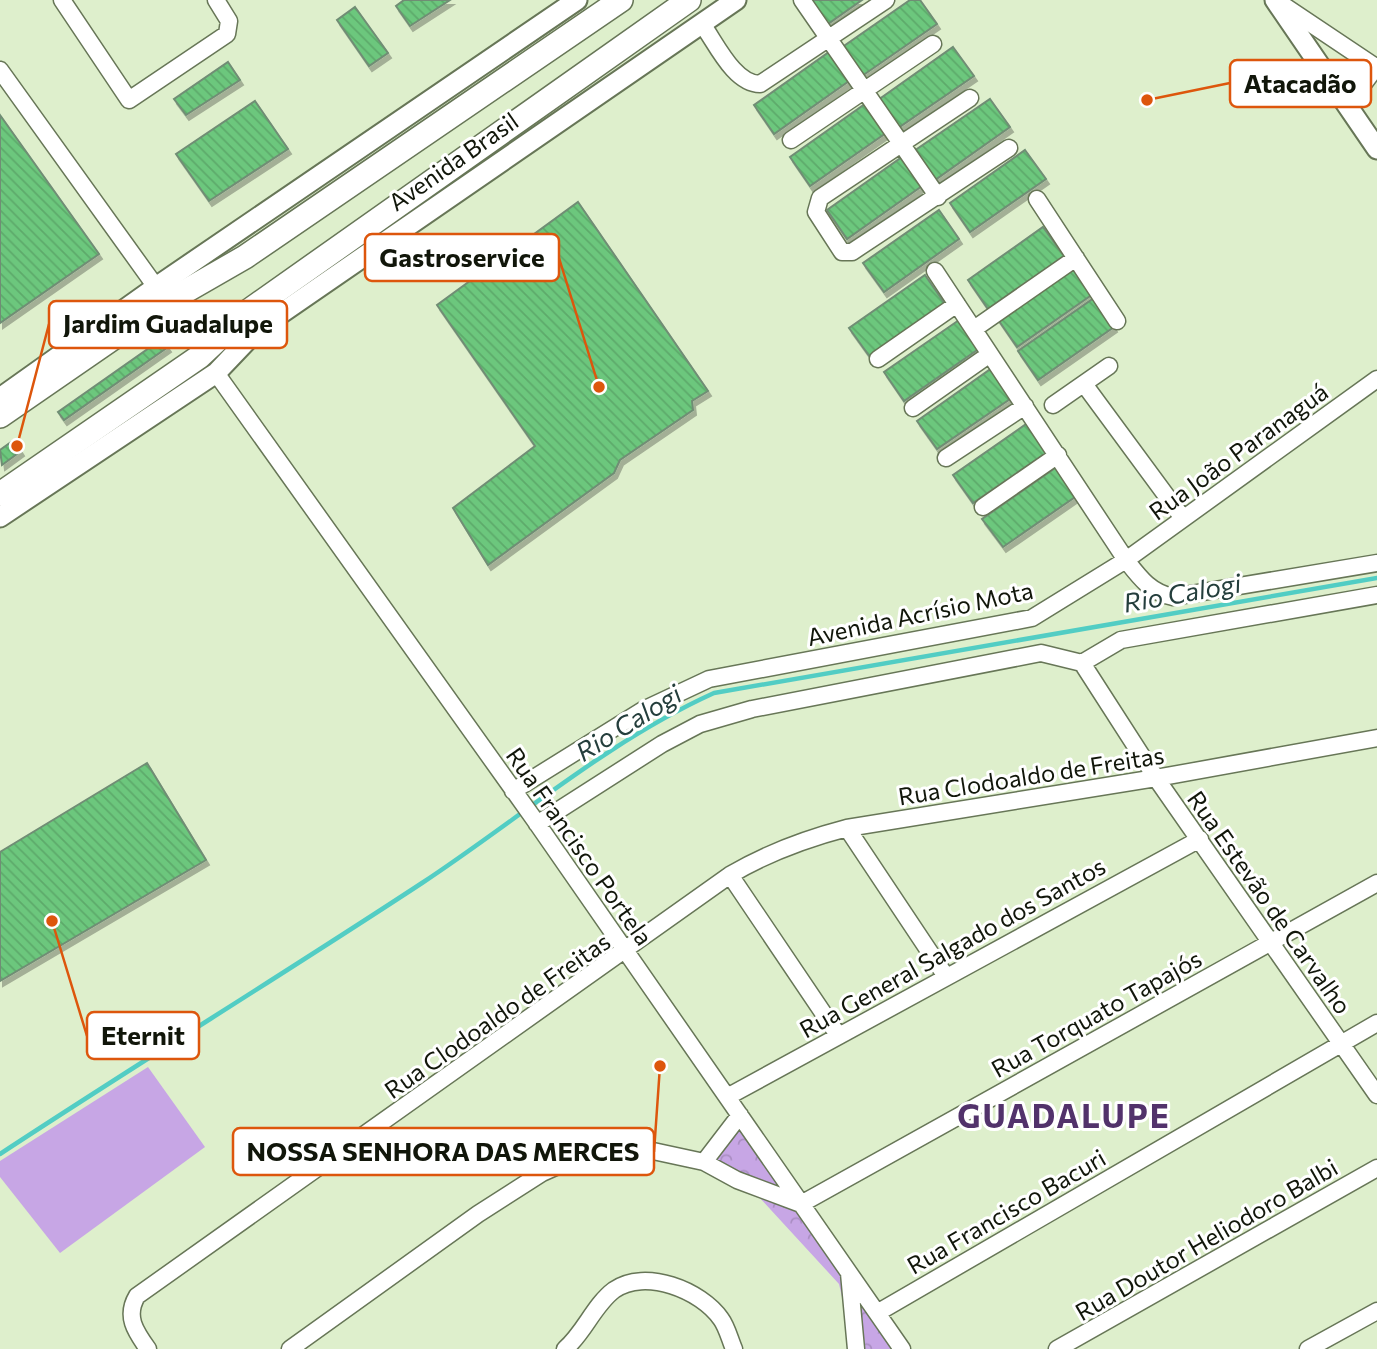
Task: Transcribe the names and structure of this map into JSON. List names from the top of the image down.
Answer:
{
  "streets": {
    "highway": ["Avenida Brasil"],
    "street": [
      "Rua João Paranaguá",
      "Avenida Acrísio Mota",
      "Rua Clodoaldo de Freitas",
      "Rua Francisco Portela",
      "Rua Estevão de Carvalho",
      "Rua General Salgado dos Santos",
      "Rua Torquato Tapajós",
      "Rua Francisco Bacuri",
      "Rua Doutor Heliodoro Balbi"
    ]
  },
  "crossings": [
    ["Avenida Brasil", "Rua Francisco Portela"],
    ["Rua João Paranaguá", "Avenida Acrísio Mota"],
    ["Avenida Acrísio Mota", "Rua Francisco Portela"],
    ["Rua Clodoaldo de Freitas", "Rua Francisco Portela"],
    ["Rua Clodoaldo de Freitas", "Rua Estevão de Carvalho"],
    ["Rua Francisco Portela", "Rua General Salgado dos Santos"],
    ["Rua Francisco Portela", "Rua Torquato Tapajós"],
    ["Rua Francisco Portela", "Rua Francisco Bacuri"],
    ["Rua Estevão de Carvalho", "Rua General Salgado dos Santos"],
    ["Rua Estevão de Carvalho", "Rua Torquato Tapajós"],
    ["Rua Estevão de Carvalho", "Rua Francisco Bacuri"]
  ],
  "districts": ["GUADALUPE"],
  "water": ["Rio Calogi"],
  "places": [
    "Atacadão",
    "Gastroservice",
    "Jardim Guadalupe",
    "Eternit",
    "NOSSA SENHORA DAS MERCES"
  ]
}
